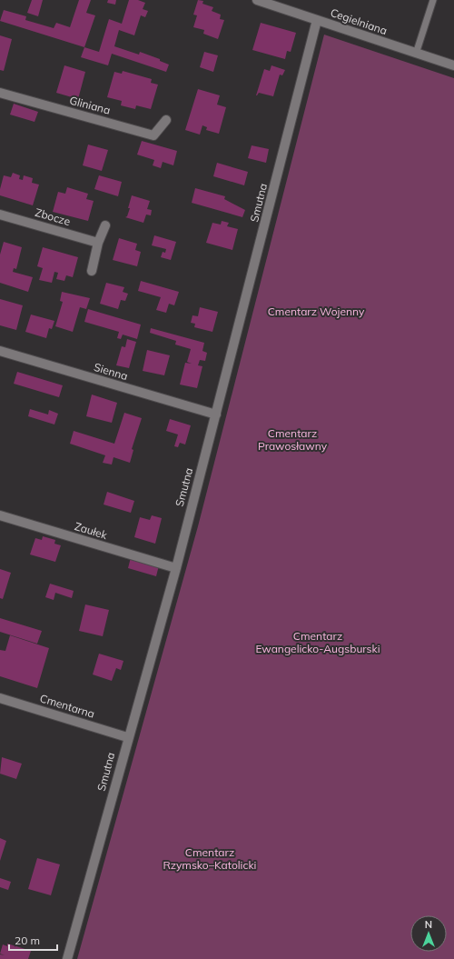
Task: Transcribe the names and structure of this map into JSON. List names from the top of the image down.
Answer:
{
  "streets": {
    "street": [
      "Cegielniana",
      "Gliniana",
      "Smutna",
      "Zbocze",
      "Sienna",
      "Zaułek",
      "Cmentarna"
    ]
  },
  "crossings": [
    ["Cegielniana", "Smutna"],
    ["Smutna", "Sienna"],
    ["Smutna", "Zaułek"],
    ["Smutna", "Cmentarna"]
  ],
  "parks": [
    "Cmentarz Wojenny",
    "Cmentarz Prawosławny",
    "Cmentarz Ewangelicko-Augsburski",
    "Cmentarz Rzymsko–Katolicki"
  ],
  "scale_bar": "20 m",
  "north": "top"
}
